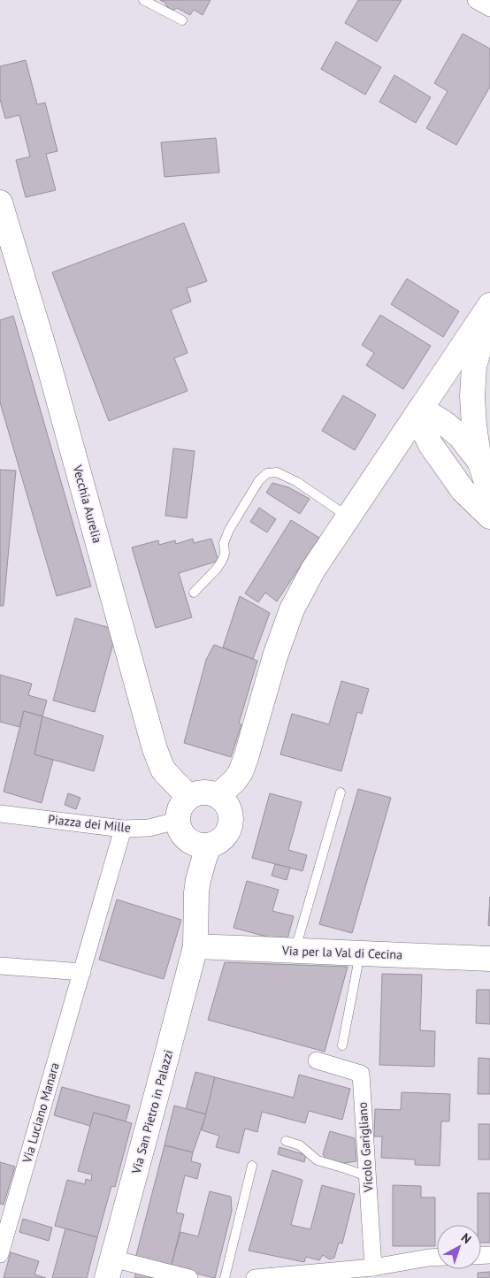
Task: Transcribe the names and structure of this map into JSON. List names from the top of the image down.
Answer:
{
  "streets": {
    "main road": ["Vecchia Aurelia", "Via per la Val di Cecina", "Via San Pietro in Palazzi"],
    "street": ["Piazza dei Mille", "Via Luciano Manara", "Vicolo Garigliano"]
  },
  "crossings": [
    ["Vecchia Aurelia", "Piazza dei Mille"],
    ["Piazza dei Mille", "Via Luciano Manara"],
    ["Via per la Val di Cecina", "Via San Pietro in Palazzi"]
  ],
  "north": "top right"
}
